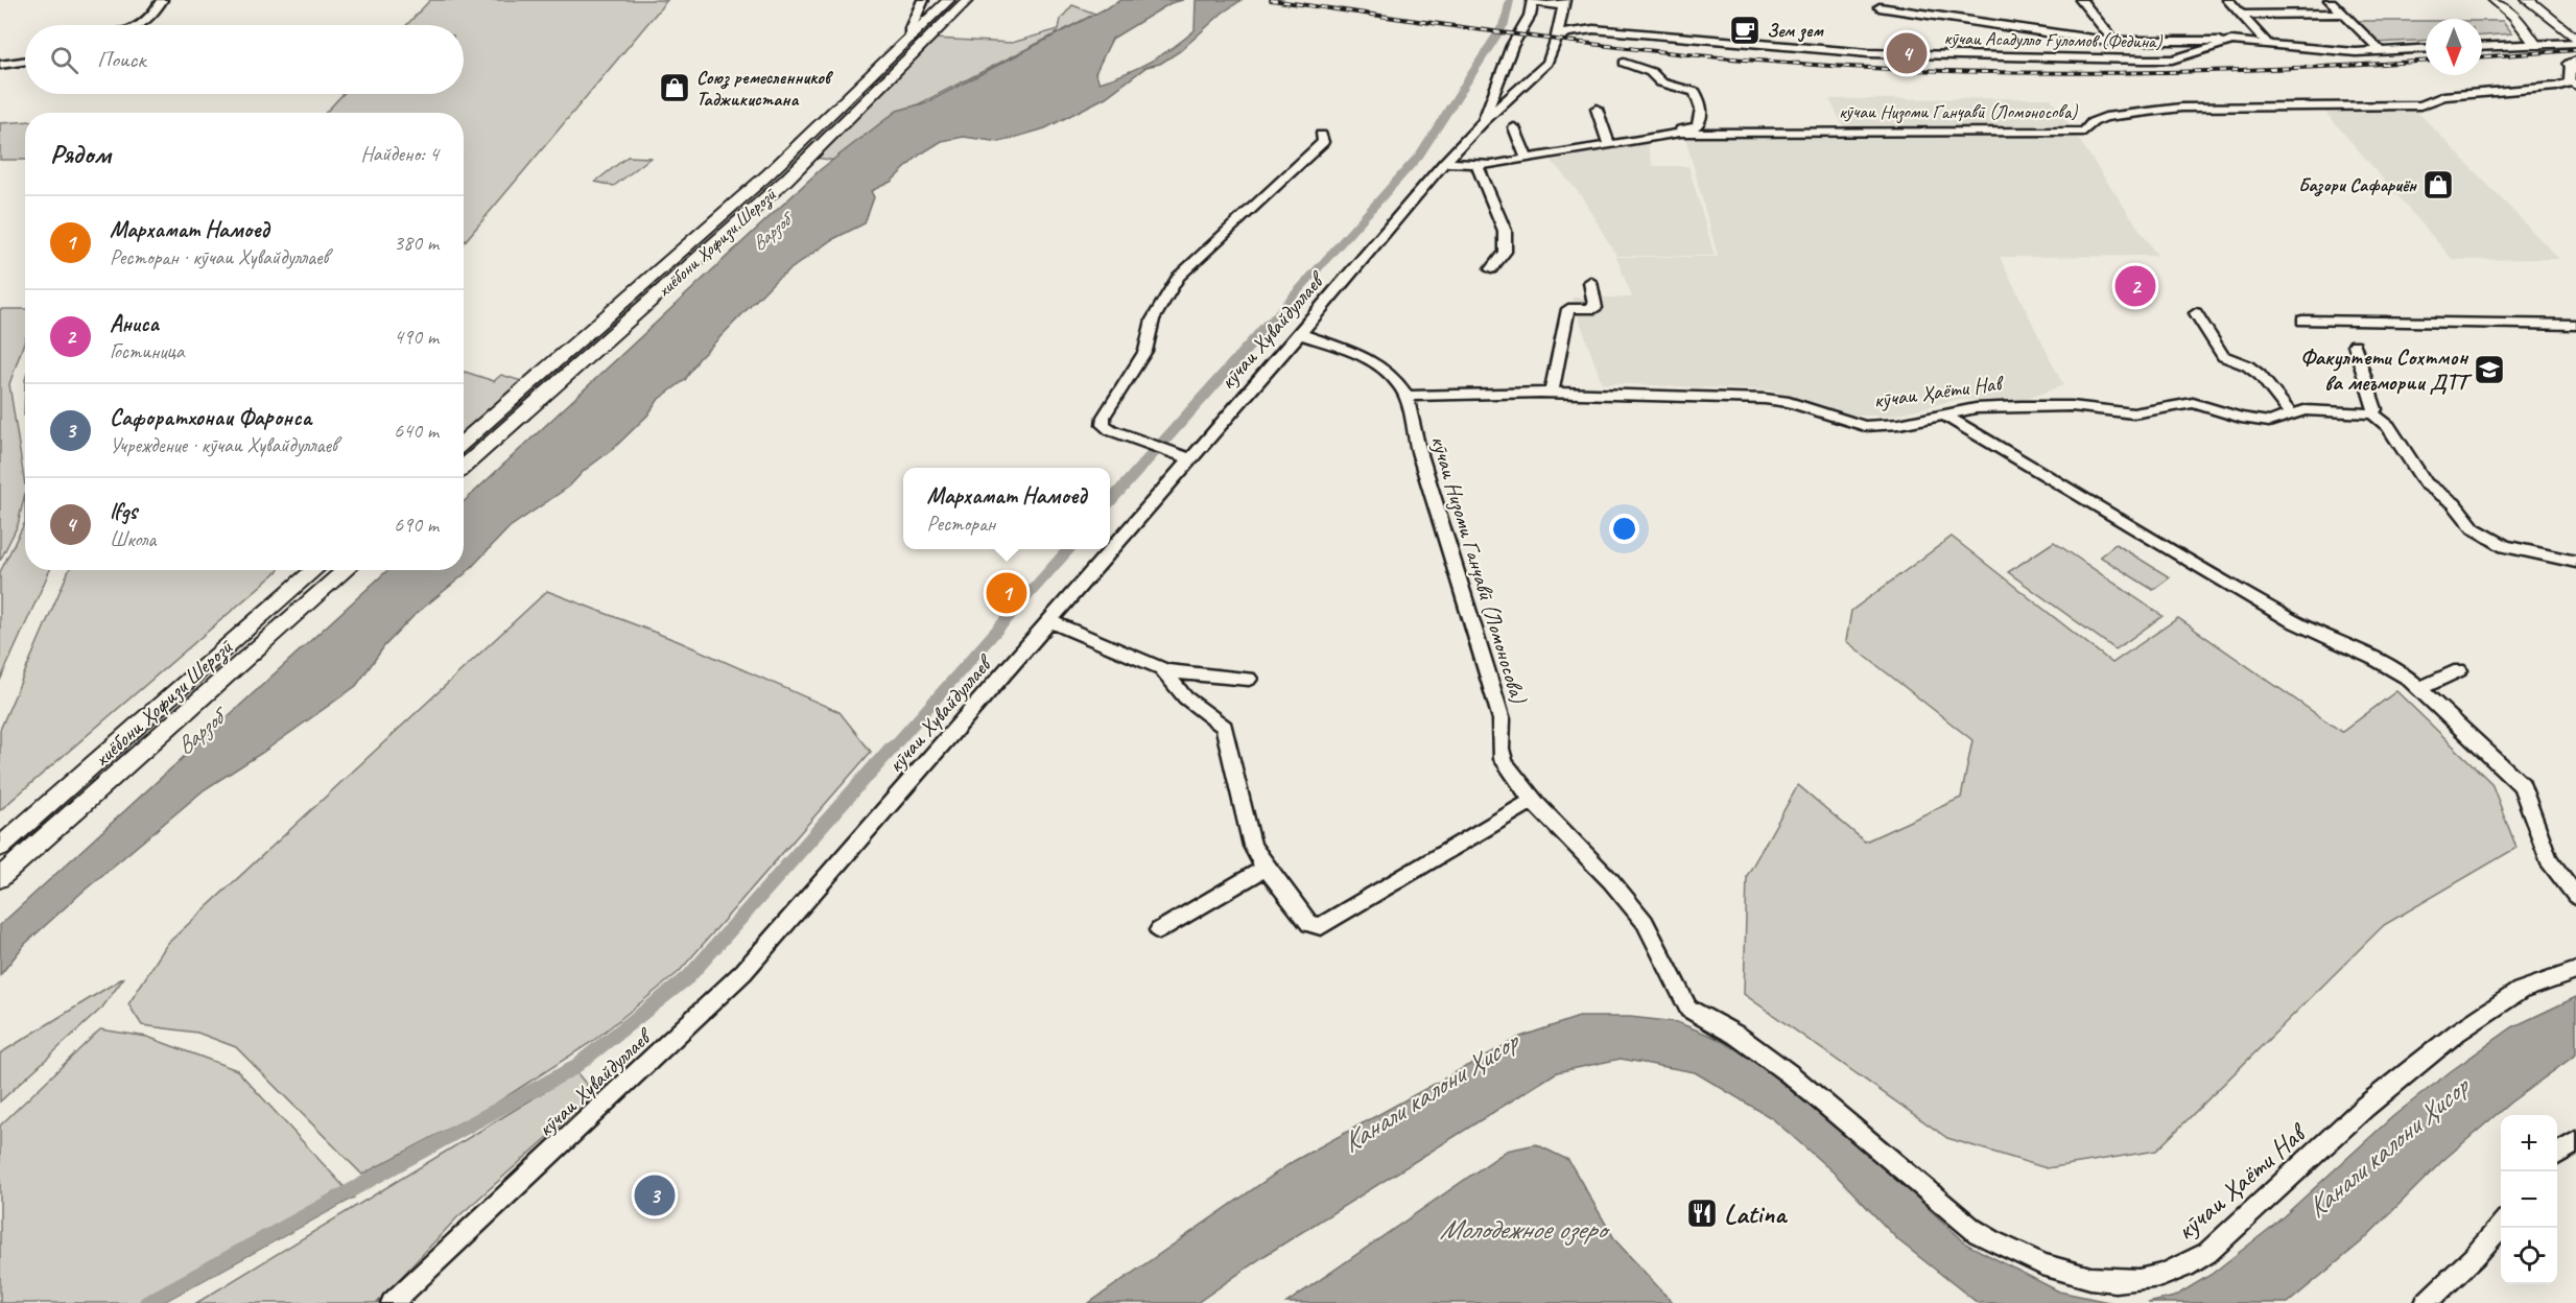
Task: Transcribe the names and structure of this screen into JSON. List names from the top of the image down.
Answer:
{
  "streets": {
    "main road": ["хиёбони Ҳофизи Шерозӣ"],
    "street": [
      "кӯчаи Асадулло Ғуломов (Федина)",
      "кӯчаи Низоми Ганҷавӣ (Ломоносова)",
      "кӯчаи Хувайдуллаев",
      "кӯчаи Ҳаёти Нав"
    ]
  },
  "crossings": [
    ["кӯчаи Низоми Ганҷавӣ (Ломоносова)", "кӯчаи Хувайдуллаев"],
    ["кӯчаи Низоми Ганҷавӣ (Ломоносова)", "кӯчаи Ҳаёти Нав"]
  ],
  "water": ["Варзоб", "Канали калони Ҳисор", "Молодежное озеро"],
  "places": {
    "cafe": ["Зем зем"],
    "shop": ["Союз ремесленников Таджикистана", "Базори Сафариён"],
    "school or university": ["Факултети Сохтмон ва меъмории ДТТ"],
    "restaurant": ["Latina"]
  },
  "north": "bottom",
  "page": {
    "search": "Поиск",
    "pins": [
      "4",
      "2",
      "1",
      "3"
    ],
    "heading": ["Рядом", "Найдено: 4"],
    "list": [
      {
        "mark": "1",
        "name": "Мархамат Намоед",
        "note": "Ресторан · кӯчаи Хувайдуллаев",
        "value": "380 m"
      },
      {
        "mark": "2",
        "name": "Аниса",
        "note": "Гостиница",
        "value": "490 m"
      },
      {
        "mark": "3",
        "name": "Сафоратхонаи Фаронса",
        "note": "Учреждение · кӯчаи Хувайдуллаев",
        "value": "640 m"
      },
      {
        "mark": "4",
        "name": "lfgs",
        "note": "Школа",
        "value": "690 m"
      }
    ],
    "popup": ["Мархамат Намоед", "Ресторан"],
    "map_buttons": ["+", "−"]
  }
}
